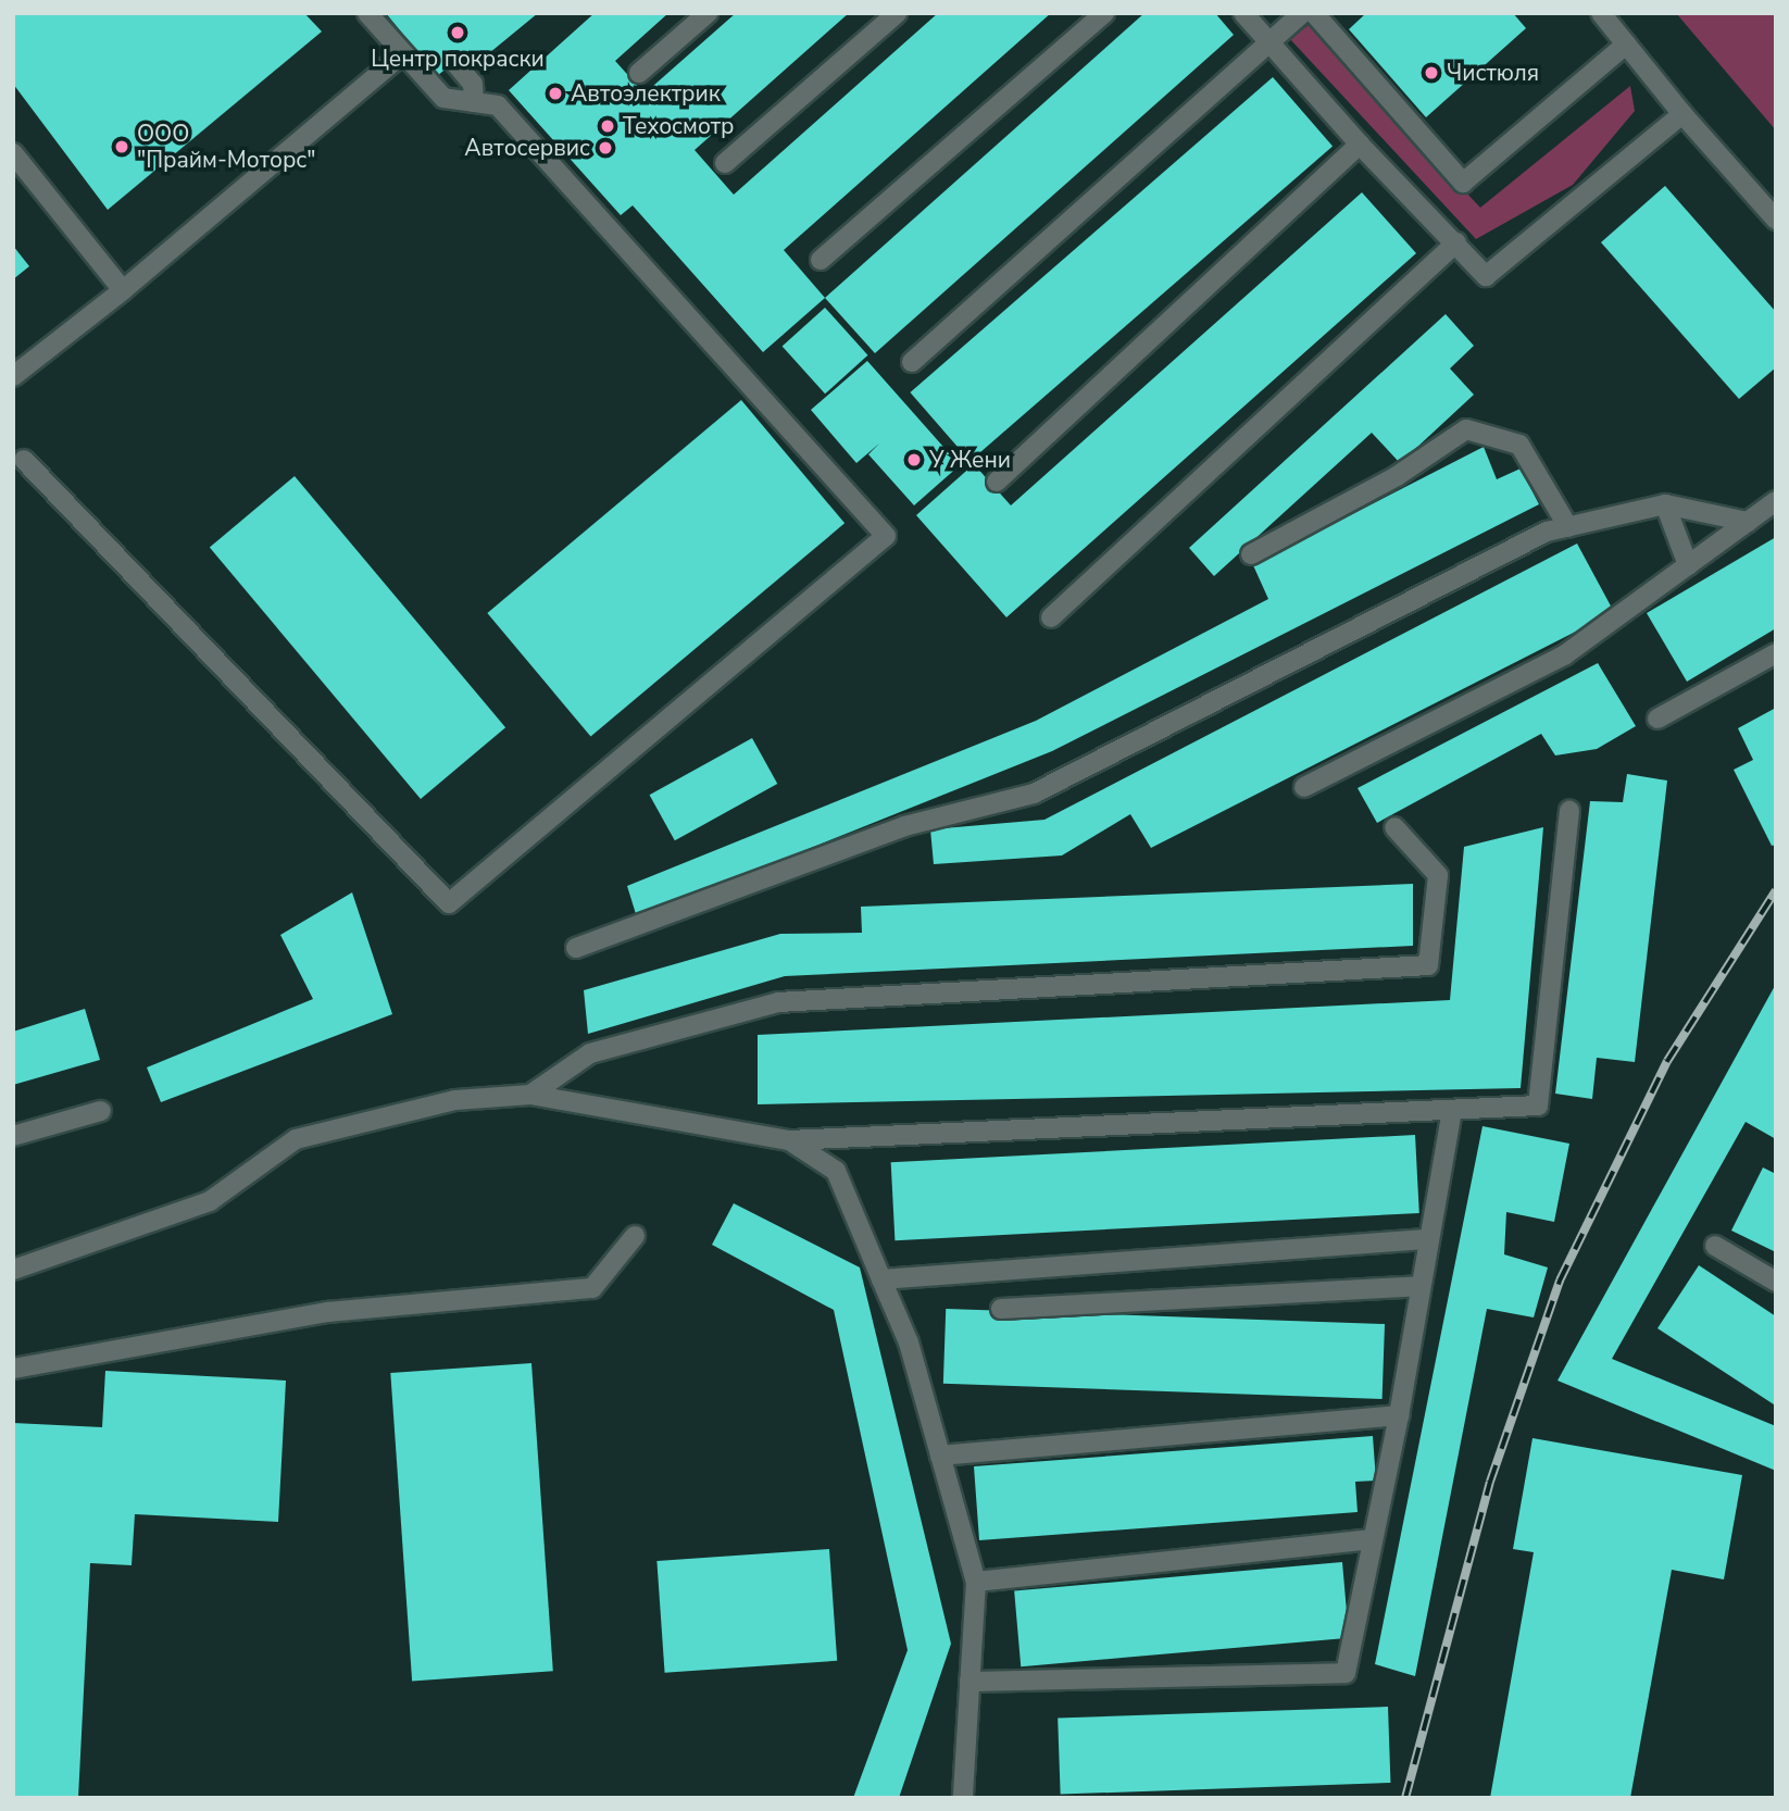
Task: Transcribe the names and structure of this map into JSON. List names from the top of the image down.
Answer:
{
  "places": [
    "Центр покраски",
    "Чистюля",
    "Автоэлектрик",
    "Техосмотр",
    "ООО \"Прайм-Моторс\"",
    "Автосервис",
    "У Жени"
  ]
}
